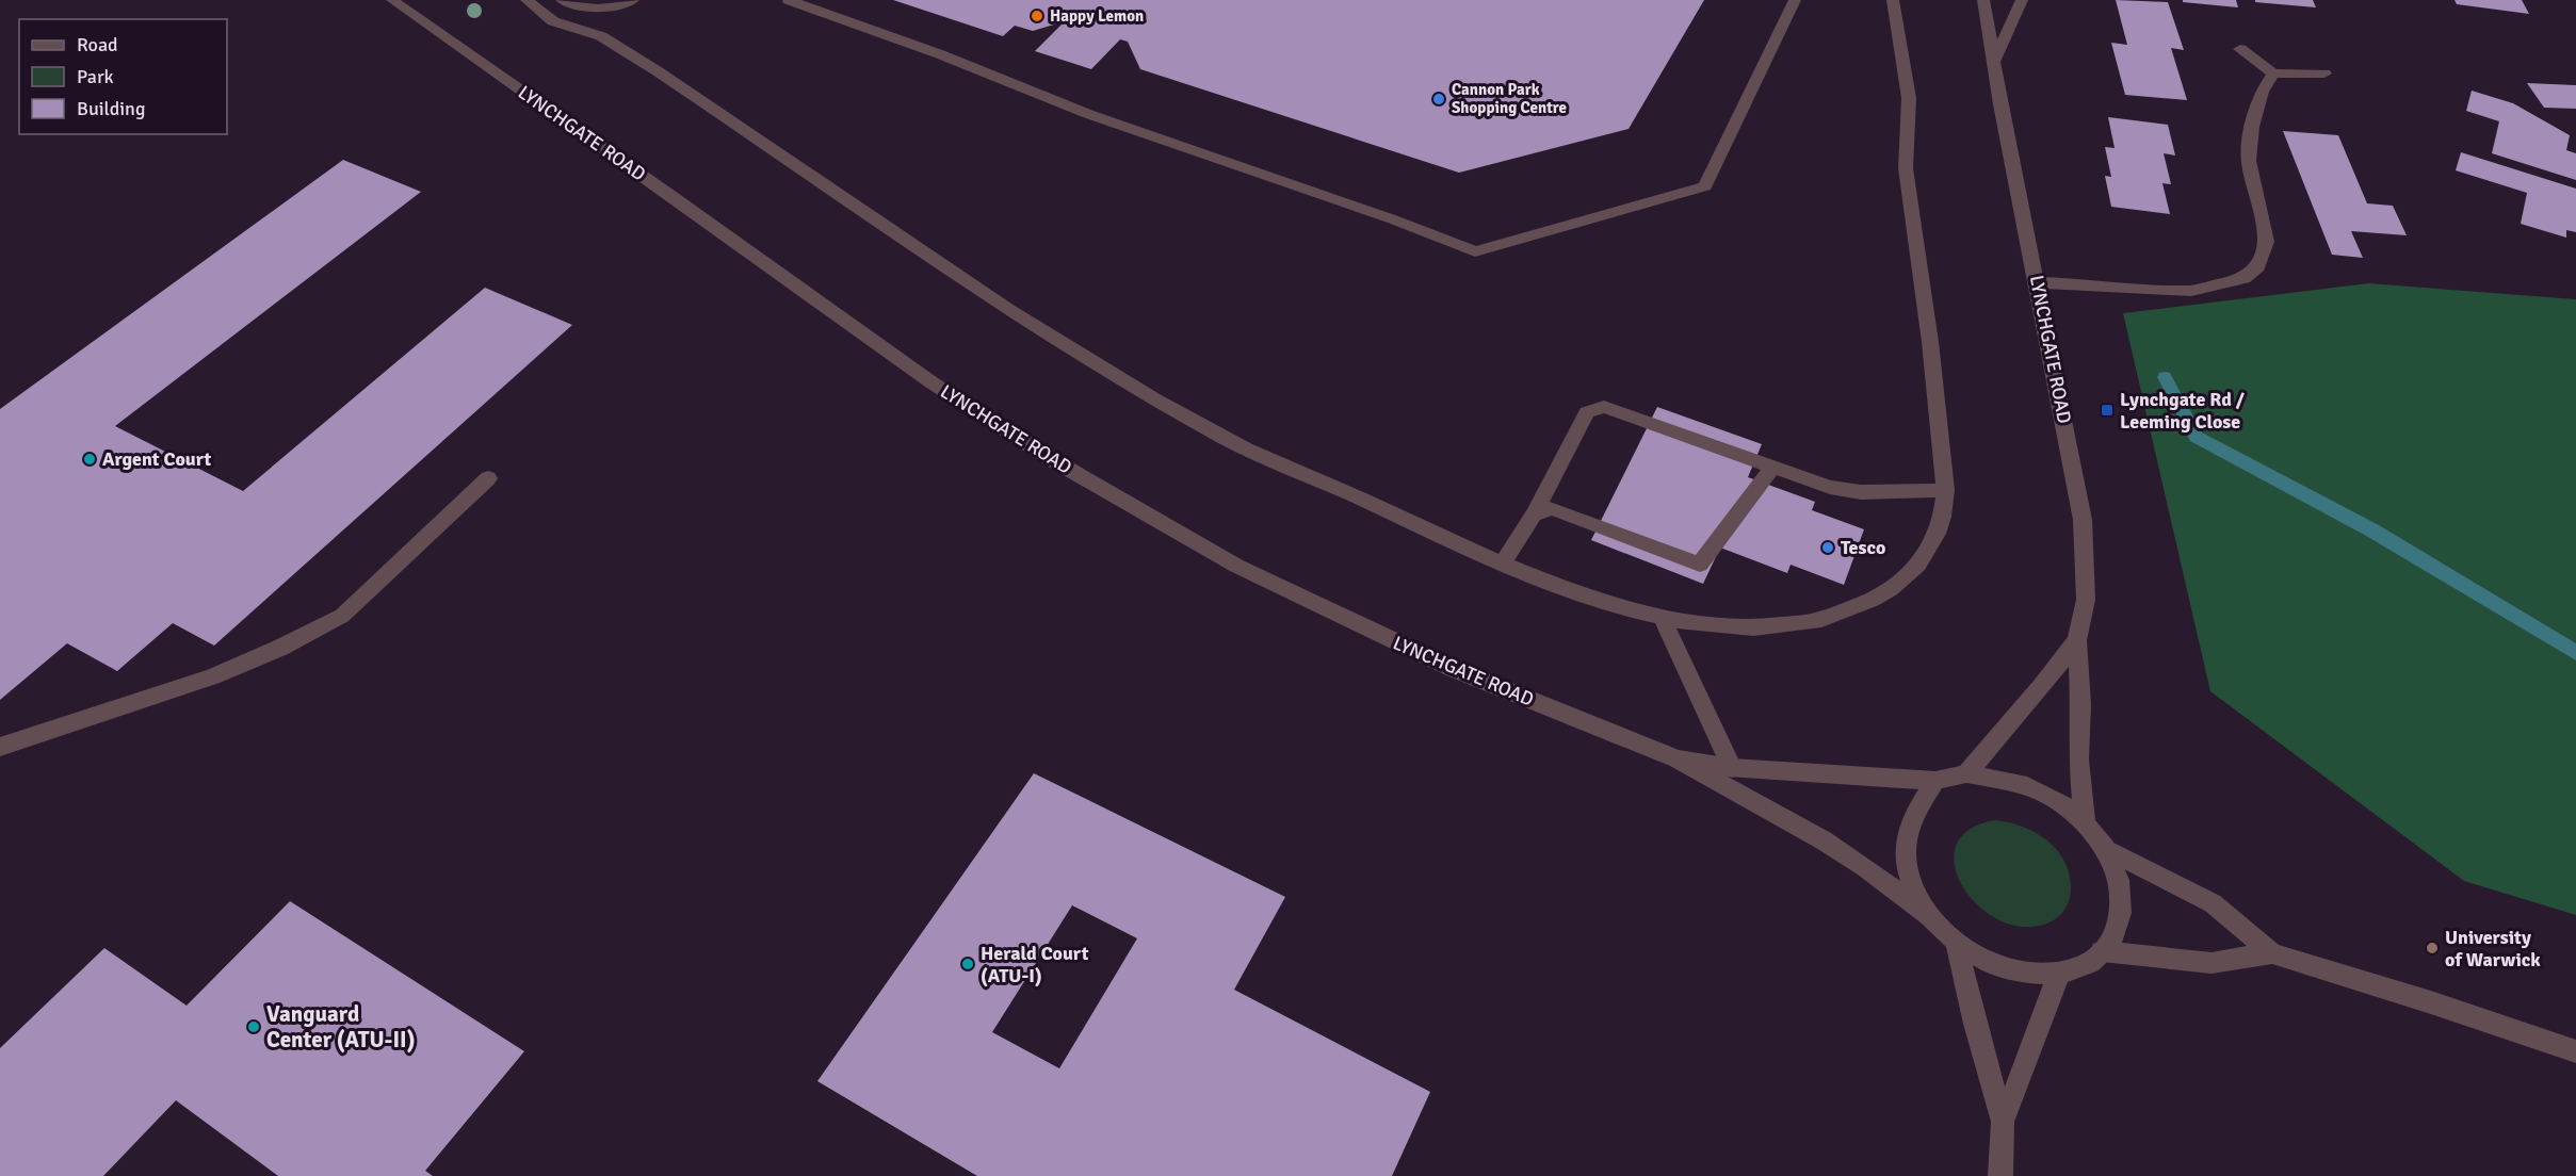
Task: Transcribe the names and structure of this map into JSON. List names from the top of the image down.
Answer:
{
  "streets": {
    "street": ["LYNCHGATE ROAD"]
  },
  "places": {
    "other": [
      "Happy Lemon",
      "Cannon Park Shopping Centre",
      "Argent Court",
      "Tesco",
      "University of Warwick",
      "Herald Court (ATU-I)",
      "Vanguard Center (ATU-II)"
    ],
    "transit": ["Lynchgate Rd / Leeming Close"]
  },
  "legend": ["Road", "Park", "Building"]
}
